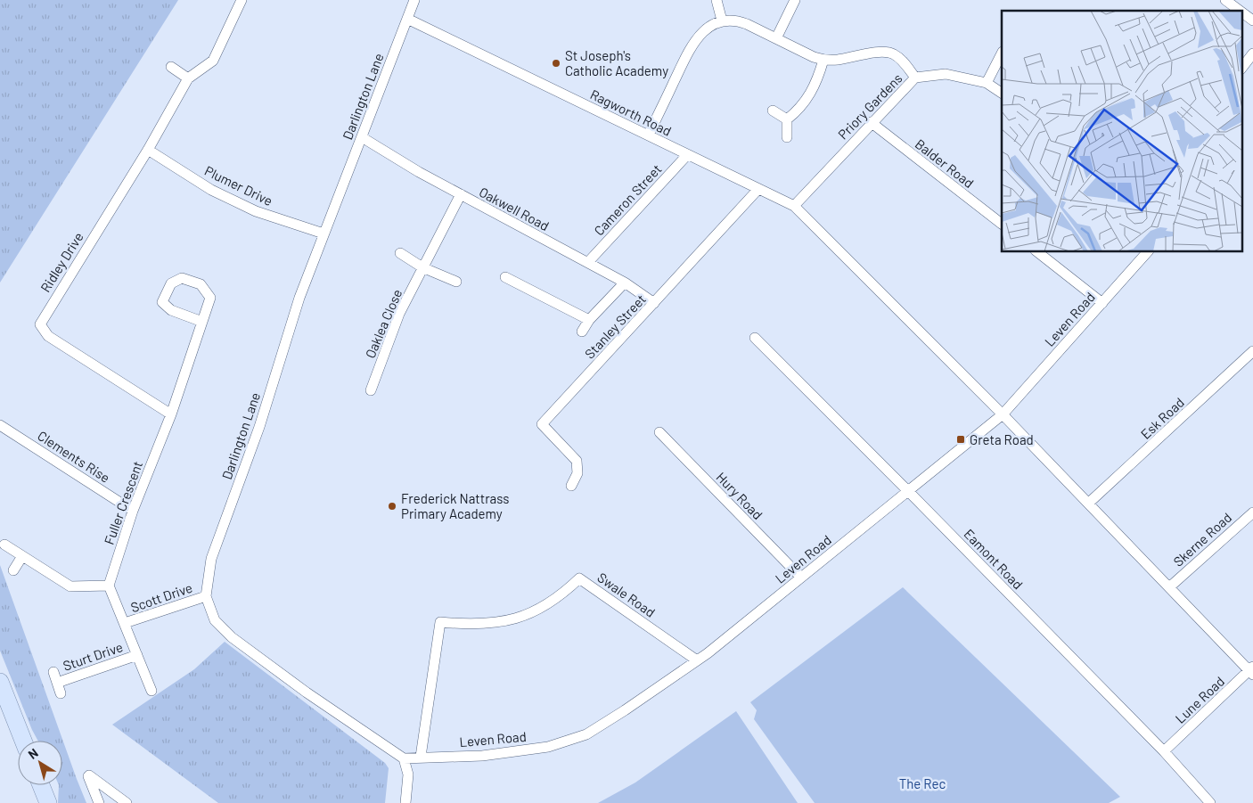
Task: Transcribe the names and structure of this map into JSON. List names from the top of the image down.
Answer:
{
  "streets": {
    "street": [
      "Darlington Lane",
      "Priory Gardens",
      "Ragworth Road",
      "Balder Road",
      "Plumer Drive",
      "Cameron Street",
      "Oakwell Road",
      "Ridley Drive",
      "Leven Road",
      "Oaklea Close",
      "Stanley Street",
      "Esk Road",
      "Clements Rise",
      "Hury Road",
      "Fuller Crescent",
      "Skerne Road",
      "Eamont Road",
      "Swale Road",
      "Scott Drive",
      "Sturt Drive",
      "Lune Road"
    ]
  },
  "crossings": [
    ["Darlington Lane", "Ragworth Road"],
    ["Darlington Lane", "Plumer Drive"],
    ["Darlington Lane", "Oakwell Road"],
    ["Darlington Lane", "Leven Road"],
    ["Darlington Lane", "Scott Drive"],
    ["Priory Gardens", "Ragworth Road"],
    ["Priory Gardens", "Balder Road"],
    ["Ragworth Road", "Cameron Street"],
    ["Ragworth Road", "Stanley Street"],
    ["Plumer Drive", "Ridley Drive"],
    ["Cameron Street", "Oakwell Road"],
    ["Oakwell Road", "Oaklea Close"],
    ["Oakwell Road", "Stanley Street"],
    ["Ridley Drive", "Fuller Crescent"],
    ["Leven Road", "Hury Road"],
    ["Leven Road", "Eamont Road"],
    ["Leven Road", "Swale Road"],
    ["Clements Rise", "Fuller Crescent"],
    ["Eamont Road", "Lune Road"]
  ],
  "parks": ["The Rec"],
  "places": {
    "other": ["St Joseph's Catholic Academy", "Frederick Nattrass Primary Academy"],
    "transit": ["Greta Road"]
  },
  "north": "top left"
}
